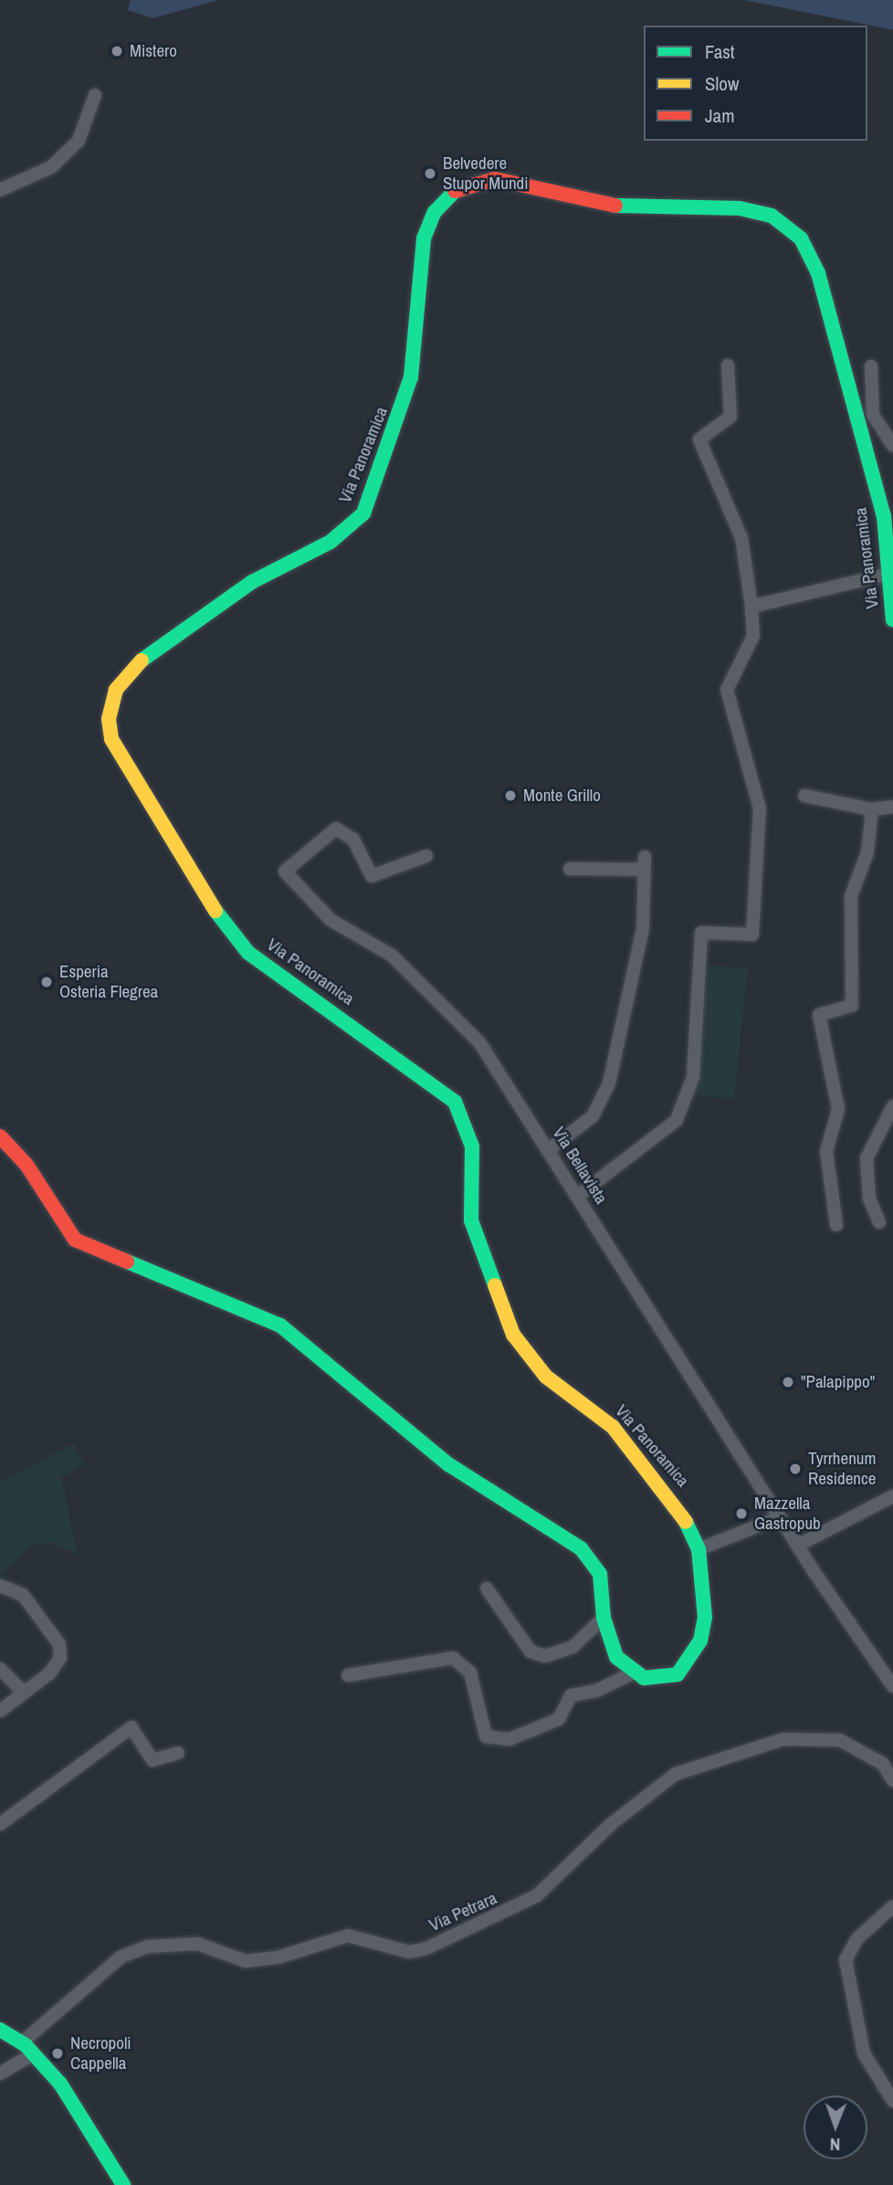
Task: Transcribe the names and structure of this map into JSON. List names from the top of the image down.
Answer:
{
  "streets": {
    "street": ["Via Panoramica", "Via Bellavista", "Via Petrara"]
  },
  "places": [
    "Mistero",
    "Belvedere Stupor Mundi",
    "Monte Grillo",
    "Esperia Osteria Flegrea",
    "\"Palapippo\"",
    "Tyrrhenum Residence",
    "Mazzella Gastropub",
    "Necropoli Cappella"
  ],
  "legend": ["Fast", "Slow", "Jam"],
  "north": "bottom"
}
